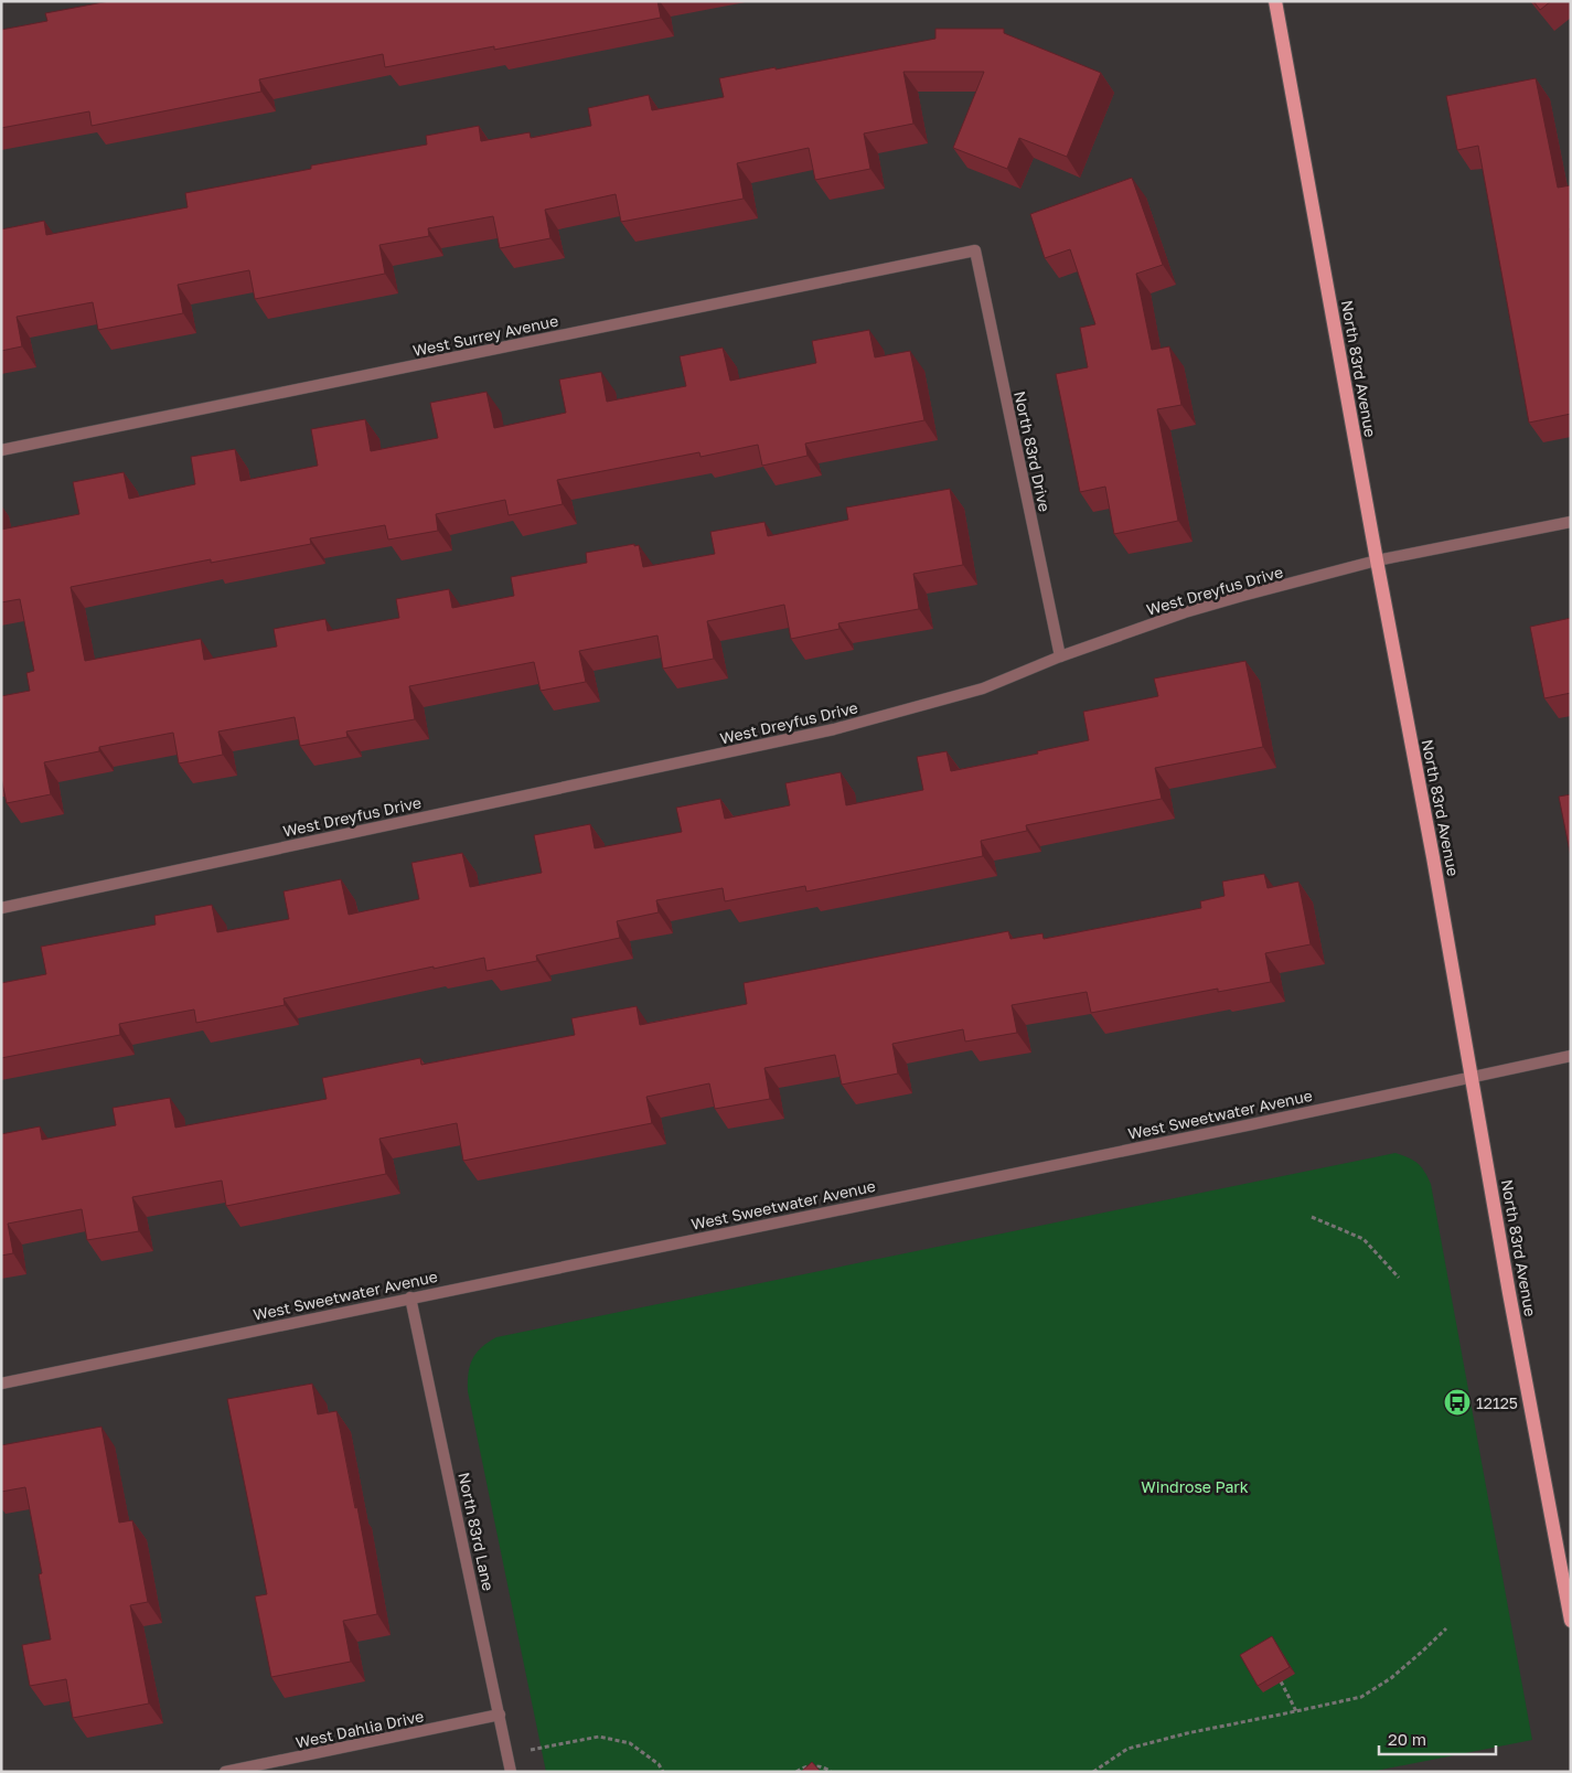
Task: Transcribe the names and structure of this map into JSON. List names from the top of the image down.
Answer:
{
  "streets": {
    "main road": ["North 83rd Avenue"],
    "street": [
      "West Surrey Avenue",
      "North 83rd Drive",
      "West Dreyfus Drive",
      "West Sweetwater Avenue",
      "North 83rd Lane",
      "West Dahlia Drive"
    ]
  },
  "crossings": [
    ["West Surrey Avenue", "North 83rd Drive"],
    ["North 83rd Avenue", "West Dreyfus Drive"],
    ["North 83rd Avenue", "West Sweetwater Avenue"],
    ["North 83rd Drive", "West Dreyfus Drive"],
    ["West Sweetwater Avenue", "North 83rd Lane"],
    ["North 83rd Lane", "West Dahlia Drive"]
  ],
  "parks": ["Windrose Park"],
  "places": {
    "bus stop": ["12125"]
  },
  "scale_bar": "20 m"
}
